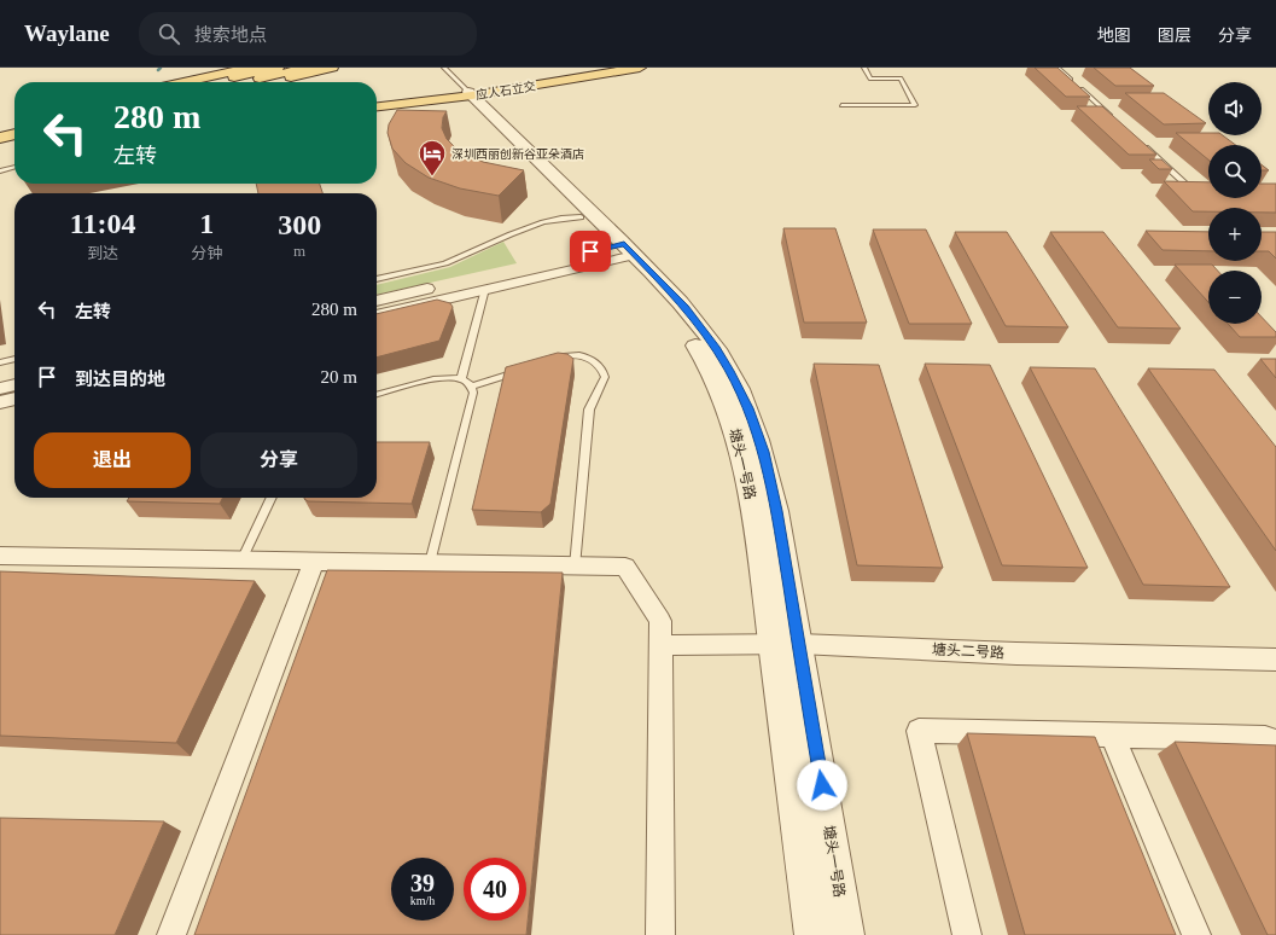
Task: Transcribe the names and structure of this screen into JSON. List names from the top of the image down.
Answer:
{
  "streets": {
    "main road": ["应人石立交"],
    "street": ["塘头一号路", "塘头二号路"]
  },
  "crossings": [
    ["应人石立交", "塘头一号路"],
    ["塘头一号路", "塘头二号路"]
  ],
  "places": {
    "hotel": ["深圳西丽创新谷亚朵酒店"]
  },
  "page": {
    "header": "Waylane",
    "search": "搜索地点",
    "nav": ["地图", "图层", "分享"],
    "map_buttons": ["+", "−"],
    "turn": ["280 m", "左转"],
    "eta": [
      "11:04",
      "到达",
      "1",
      "分钟",
      "300",
      "m"
    ],
    "list": [
      {
        "name": "左转",
        "value": "280 m"
      },
      {
        "name": "到达目的地",
        "value": "20 m"
      }
    ],
    "buttons": ["退出", "分享"],
    "speed": "39 km/h",
    "limit": "40"
  }
}
